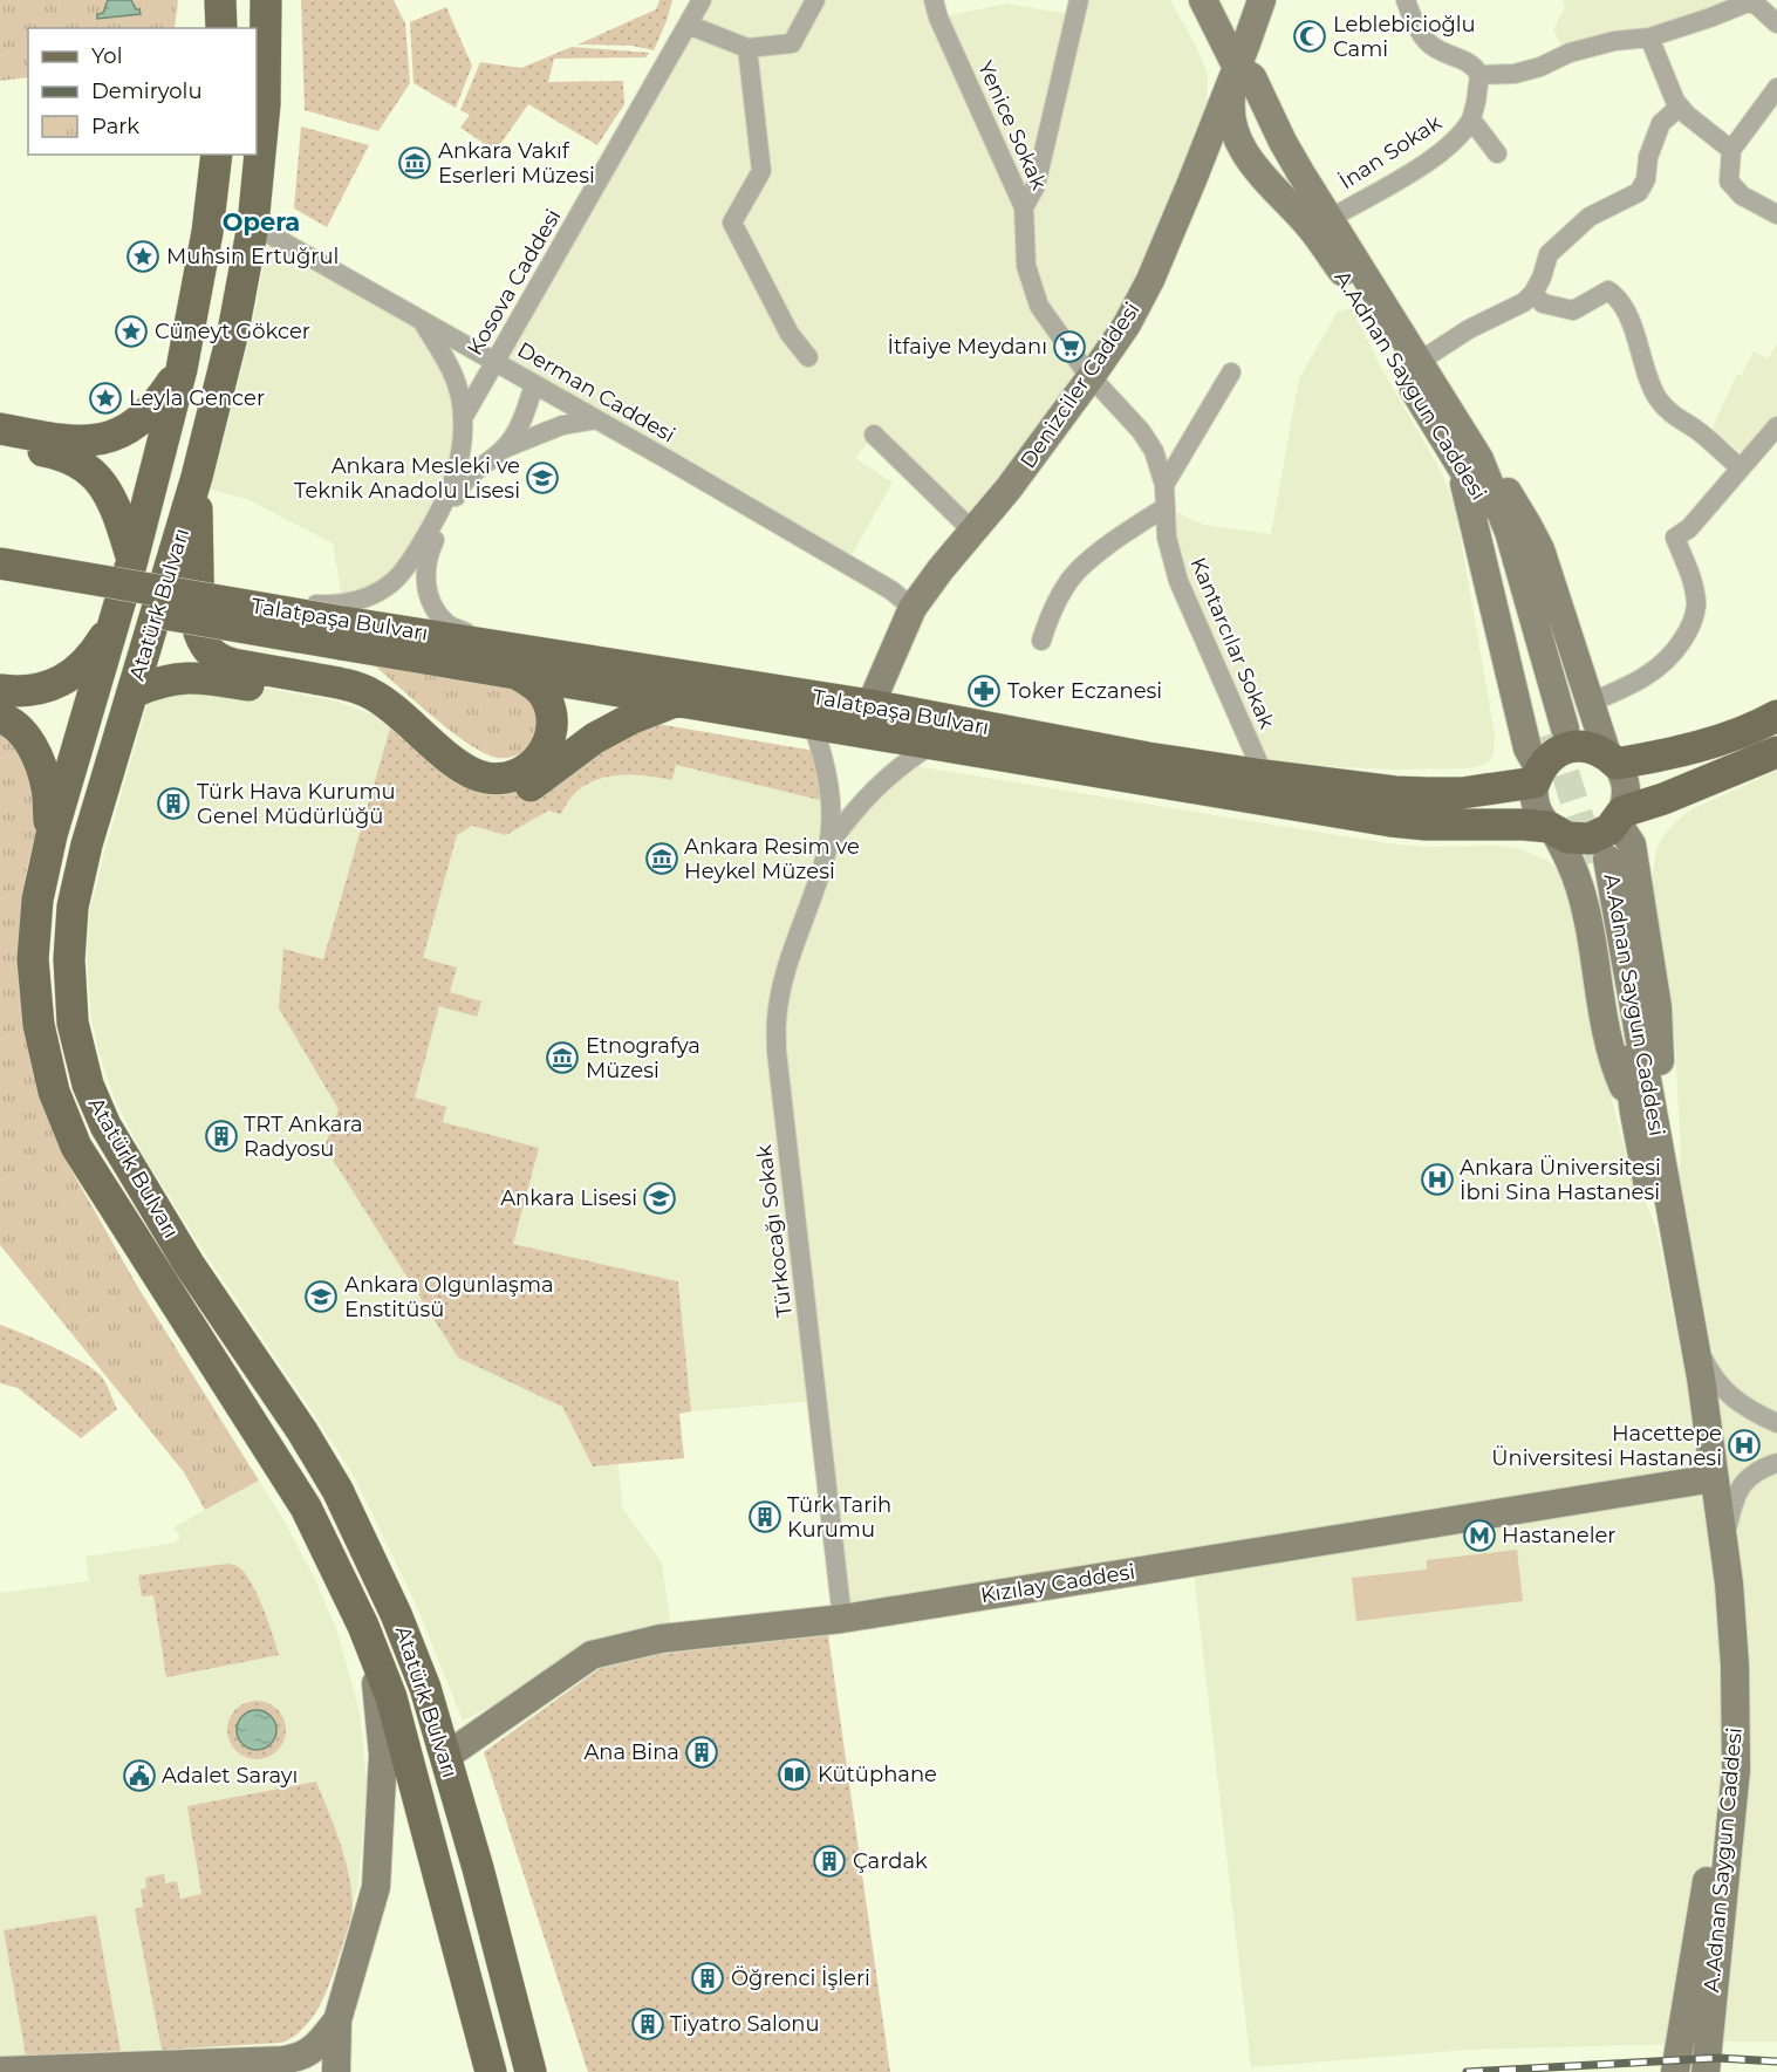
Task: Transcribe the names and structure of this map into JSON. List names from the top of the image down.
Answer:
{
  "streets": {
    "main road": [
      "Denizciler Caddesi",
      "A.Adnan Saygun Caddesi",
      "Atatürk Bulvarı",
      "Talatpaşa Bulvarı",
      "Kızılay Caddesi"
    ],
    "street": [
      "Yenice Sokak",
      "İnan Sokak",
      "Kosova Caddesi",
      "Derman Caddesi",
      "Kantarcılar Sokak",
      "Türkocağı Sokak"
    ]
  },
  "crossings": [
    ["Yenice Sokak", "Denizciler Caddesi"],
    ["Yenice Sokak", "Kantarcılar Sokak"],
    ["İnan Sokak", "A.Adnan Saygun Caddesi"],
    ["Kosova Caddesi", "Derman Caddesi"],
    ["Denizciler Caddesi", "A.Adnan Saygun Caddesi"],
    ["Denizciler Caddesi", "Derman Caddesi"],
    ["Denizciler Caddesi", "Talatpaşa Bulvarı"],
    ["A.Adnan Saygun Caddesi", "Kızılay Caddesi"],
    ["Derman Caddesi", "Atatürk Bulvarı"],
    ["Atatürk Bulvarı", "Kızılay Caddesi"],
    ["Talatpaşa Bulvarı", "Kantarcılar Sokak"],
    ["Talatpaşa Bulvarı", "Türkocağı Sokak"],
    ["Türkocağı Sokak", "Kızılay Caddesi"]
  ],
  "districts": ["Opera"],
  "places": {
    "mosque": ["Leblebicioğlu Cami"],
    "museum": ["Ankara Vakıf Eserleri Müzesi", "Ankara Resim ve Heykel Müzesi", "Etnografya Müzesi"],
    "place": ["Muhsin Ertuğrul", "Cüneyt Gökcer", "Leyla Gencer"],
    "supermarket": ["İtfaiye Meydanı"],
    "school or university": ["Ankara Mesleki ve Teknik Anadolu Lisesi", "Ankara Lisesi", "Ankara Olgunlaşma Enstitüsü"],
    "pharmacy": ["Toker Eczanesi"],
    "building": [
      "Türk Hava Kurumu Genel Müdürlüğü",
      "TRT Ankara Radyosu",
      "Türk Tarih Kurumu",
      "Ana Bina",
      "Çardak",
      "Öğrenci İşleri",
      "Tiyatro Salonu"
    ],
    "hospital": ["Ankara Üniversitesi İbni Sina Hastanesi", "Hacettepe Üniversitesi Hastanesi"],
    "metro station": ["Hastaneler"],
    "library": ["Kütüphane"],
    "public building": ["Adalet Sarayı"]
  },
  "legend": ["Yol", "Demiryolu", "Park"]
}
